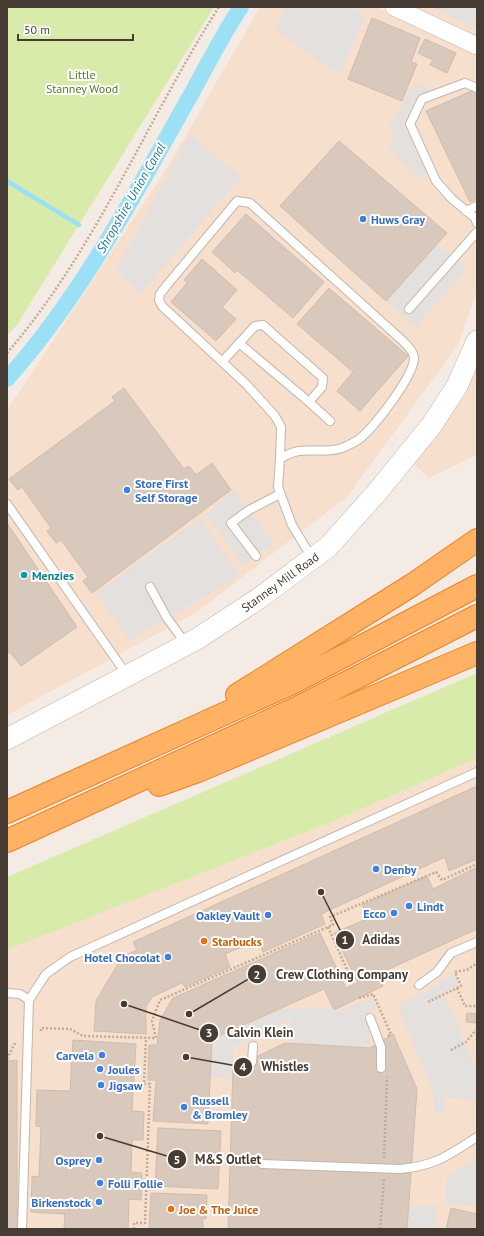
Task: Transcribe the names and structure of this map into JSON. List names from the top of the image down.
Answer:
{
  "streets": {
    "street": ["Stanney Mill Road"]
  },
  "water": ["Shropshire Union Canal"],
  "parks": ["Little Stanney Wood"],
  "places": [
    "Huws Gray",
    "Store First Self Storage",
    "Menzies",
    "Denby",
    "Adidas",
    "Lindt",
    "Ecco",
    "Oakley Vault",
    "Starbucks",
    "Hotel Chocolat",
    "Calvin Klein",
    "Crew Clothing Company",
    "Carvela",
    "Whistles",
    "Joules",
    "Jigsaw",
    "Russell & Bromley",
    "M&S Outlet",
    "Osprey",
    "Folli Follie",
    "Birkenstock",
    "Joe & The Juice"
  ],
  "scale_bar": "50 m"
}
